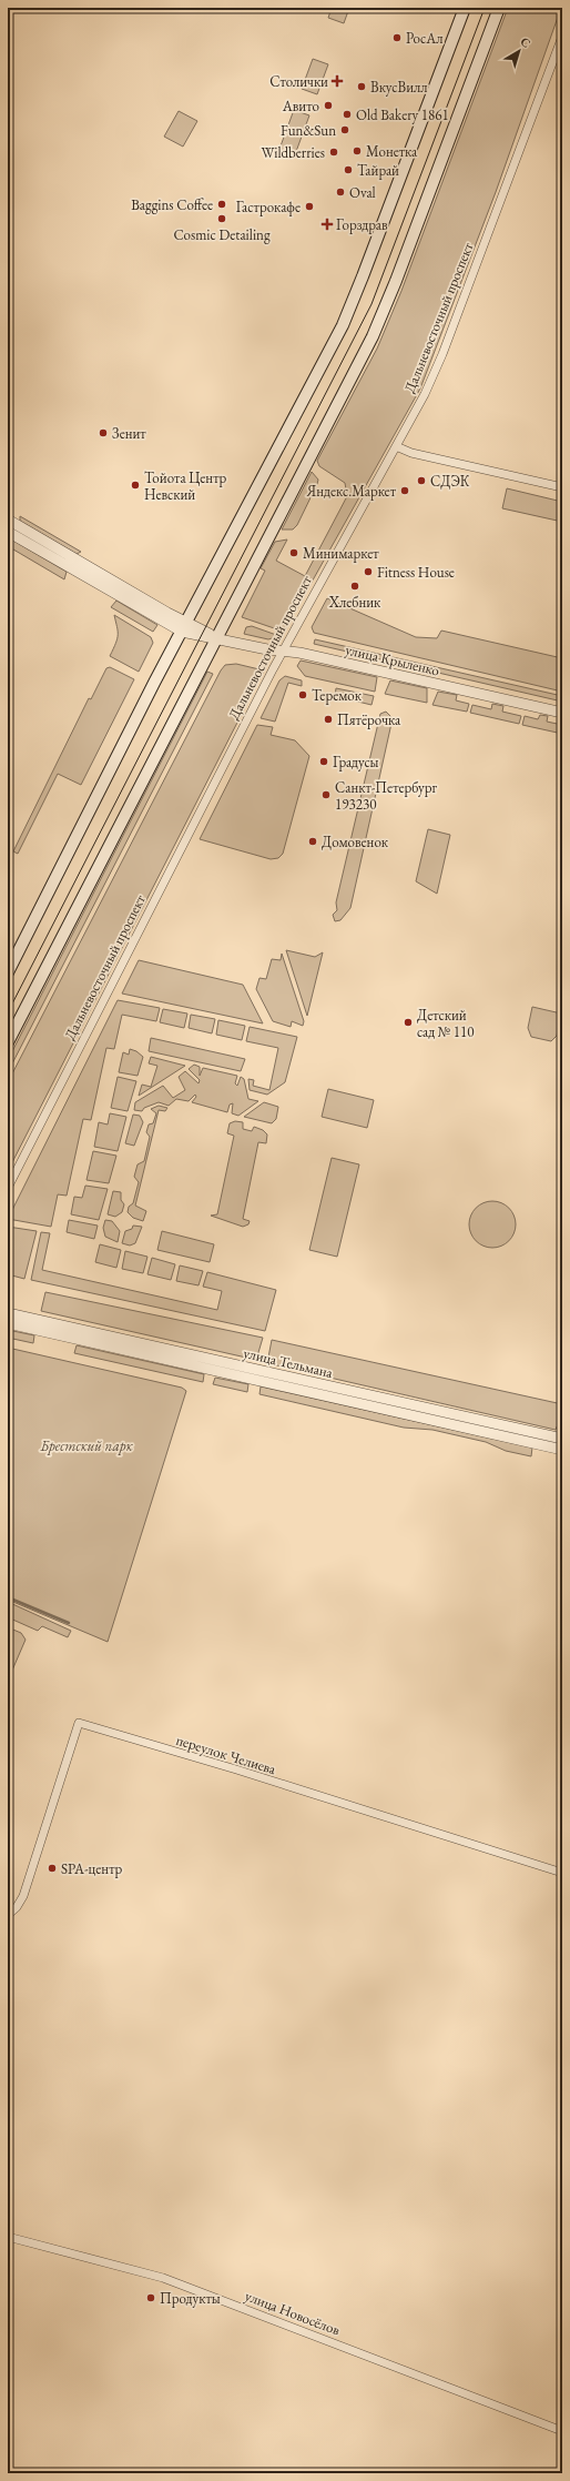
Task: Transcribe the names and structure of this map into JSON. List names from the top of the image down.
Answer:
{
  "streets": {
    "street": [
      "Дальневосточный проспект",
      "улица Крыленко",
      "улица Тельмана",
      "переулок Челиева",
      "улица Новосёлов"
    ]
  },
  "crossings": [
    ["Дальневосточный проспект", "улица Крыленко"]
  ],
  "parks": ["Брестский парк"],
  "places": {
    "other": [
      "РосАл",
      "ВкусВилл",
      "Авито",
      "Old Bakery 1861",
      "Fun&Sun",
      "Монетка",
      "Wildberries",
      "Тайрай",
      "Oval",
      "Baggins Coffee",
      "Гастрокафе",
      "Cosmic Detailing",
      "Зенит",
      "СДЭК",
      "Тойота Центр Невский",
      "Яндекс.Маркет",
      "Минимаркет",
      "Fitness House",
      "Хлебник",
      "Теремок",
      "Пятёрочка",
      "Градусы",
      "Санкт-Петербург 193230",
      "Домовенок",
      "Детский сад № 110",
      "SPA-центр",
      "Продукты"
    ],
    "health": ["Столички", "Горздрав"]
  },
  "north": "top right"
}
